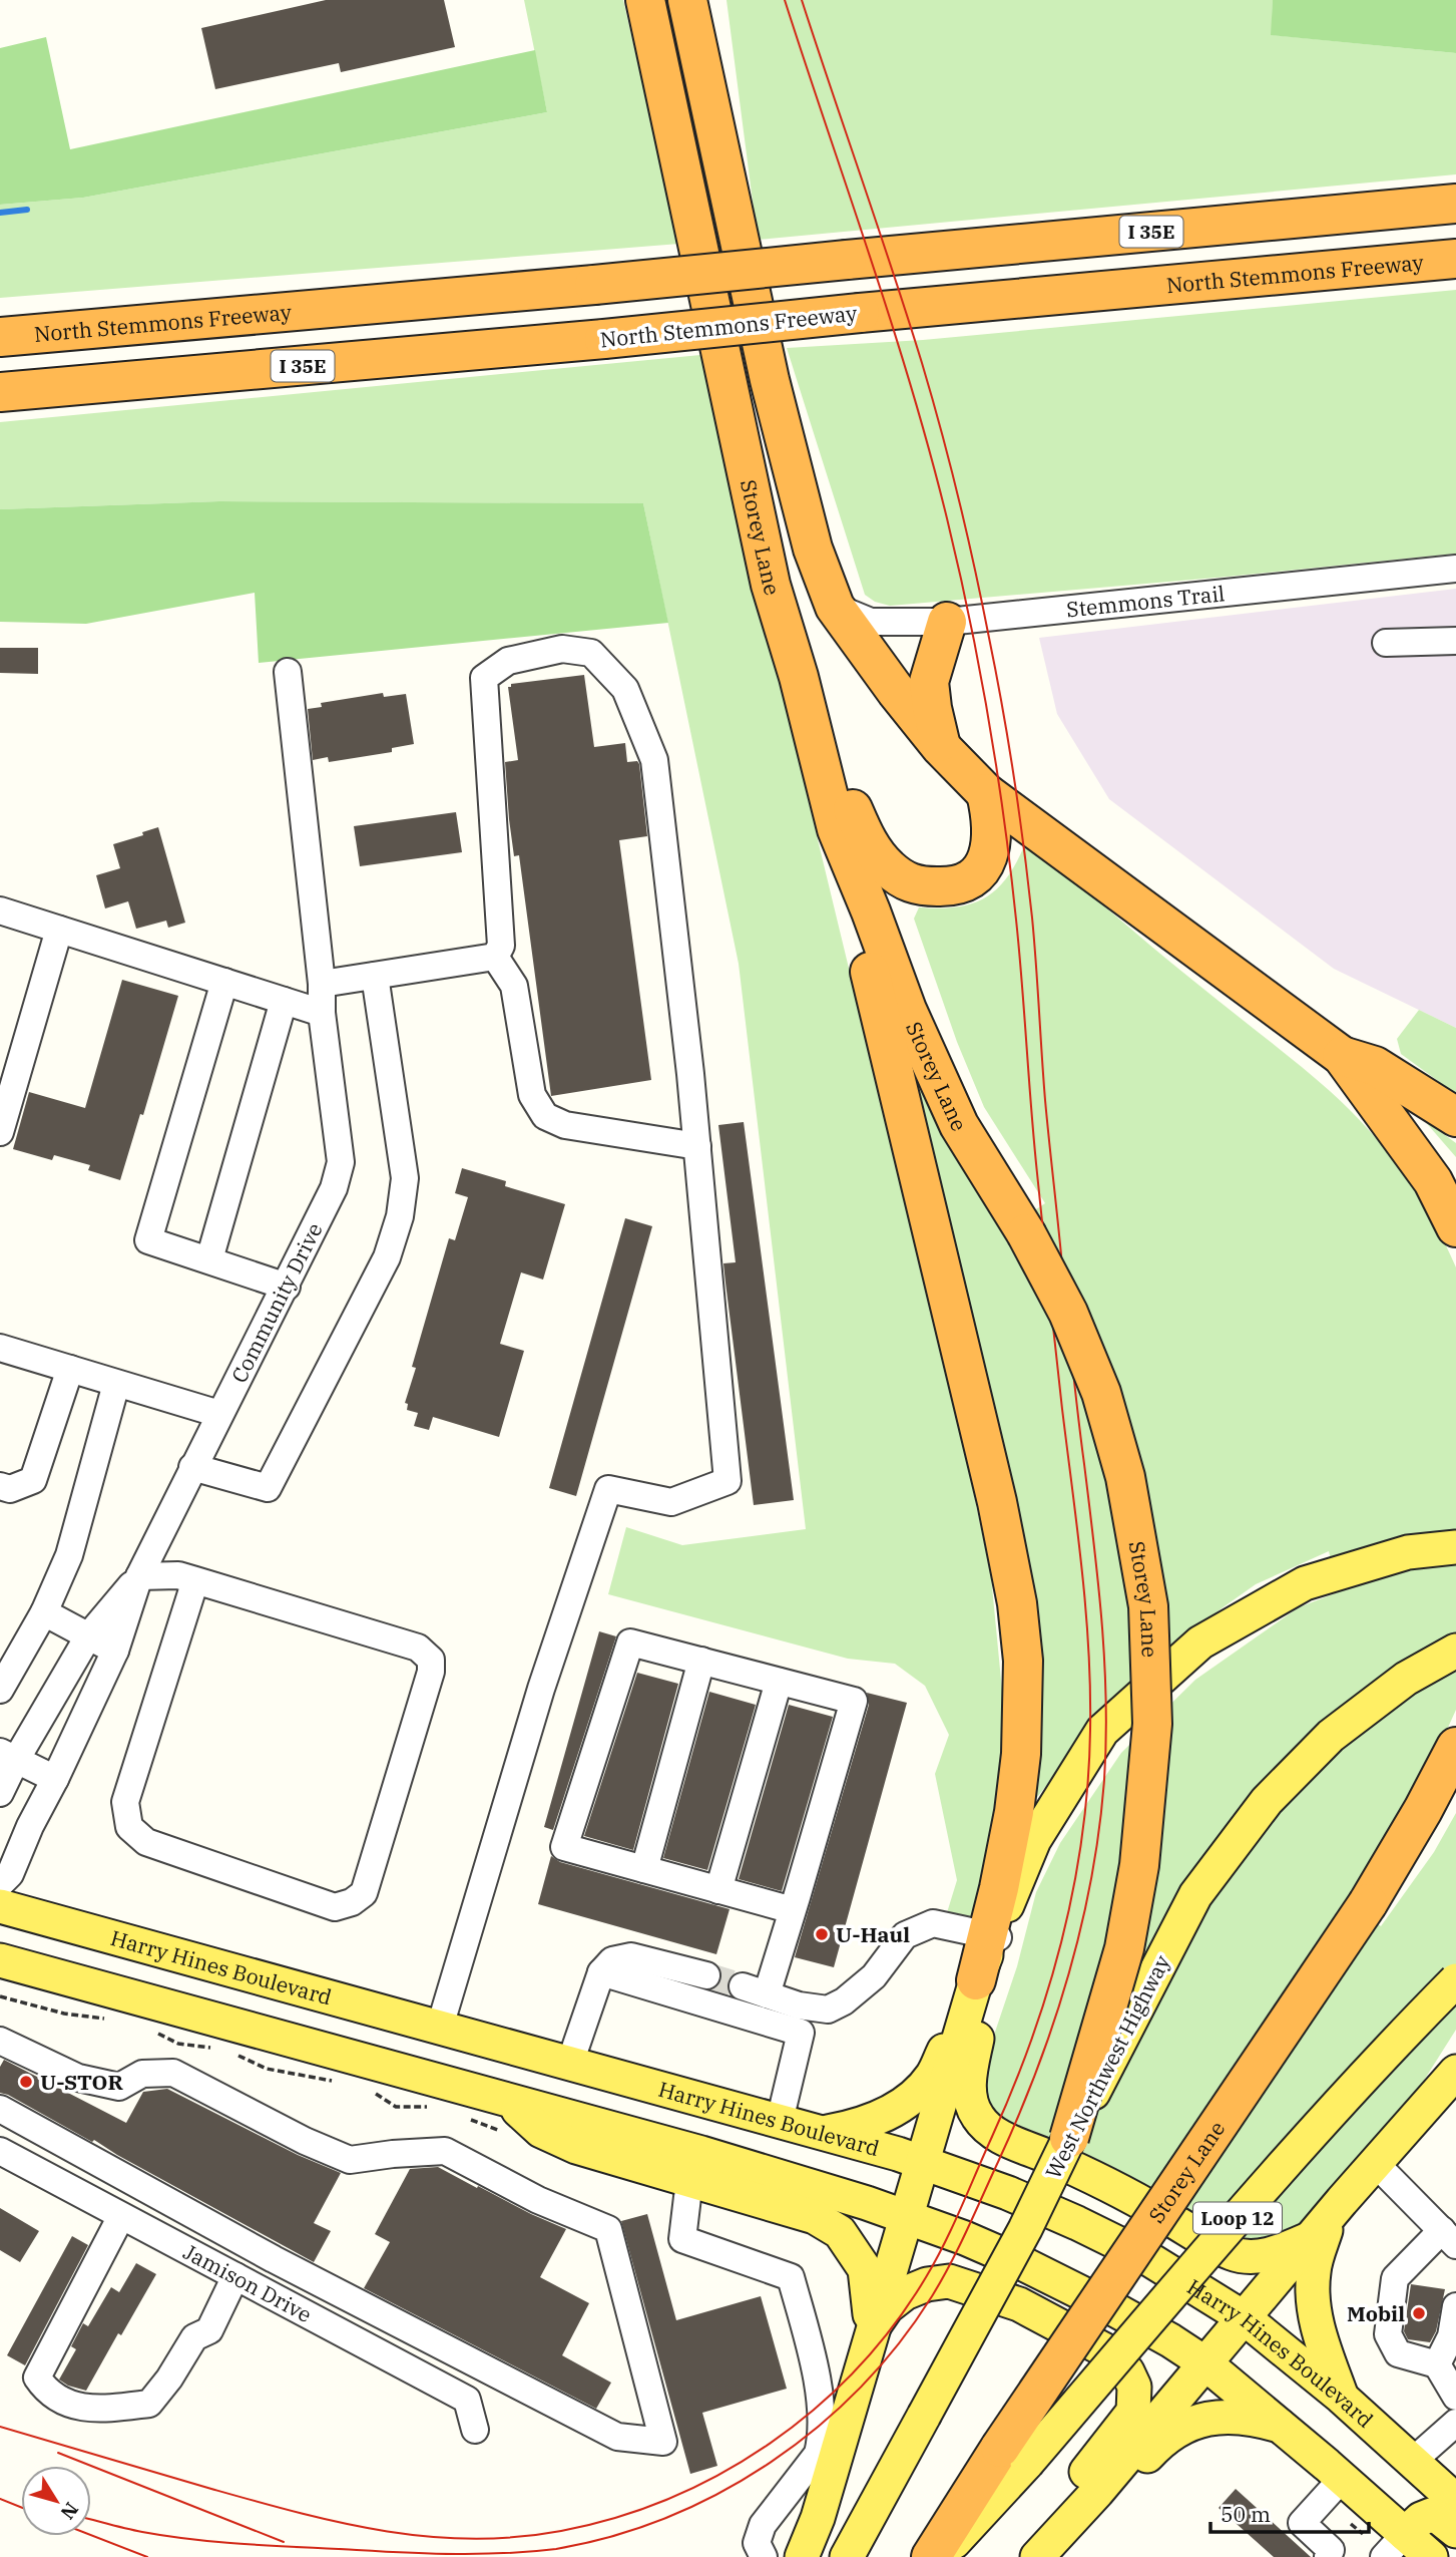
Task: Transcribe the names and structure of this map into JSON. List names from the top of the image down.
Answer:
{
  "streets": {
    "highway": ["I 35E", "North Stemmons Freeway", "Storey Lane"],
    "main road": ["Harry Hines Boulevard", "West Northwest Highway", "Loop 12"],
    "street": ["Stemmons Trail", "Community Drive", "Jamison Drive"]
  },
  "crossings": [
    ["Storey Lane", "West Northwest Highway"],
    ["Storey Lane", "Loop 12"]
  ],
  "places": ["U-Haul", "U-STOR", "Mobil"],
  "scale_bar": "50 m",
  "north": "bottom right"
}
